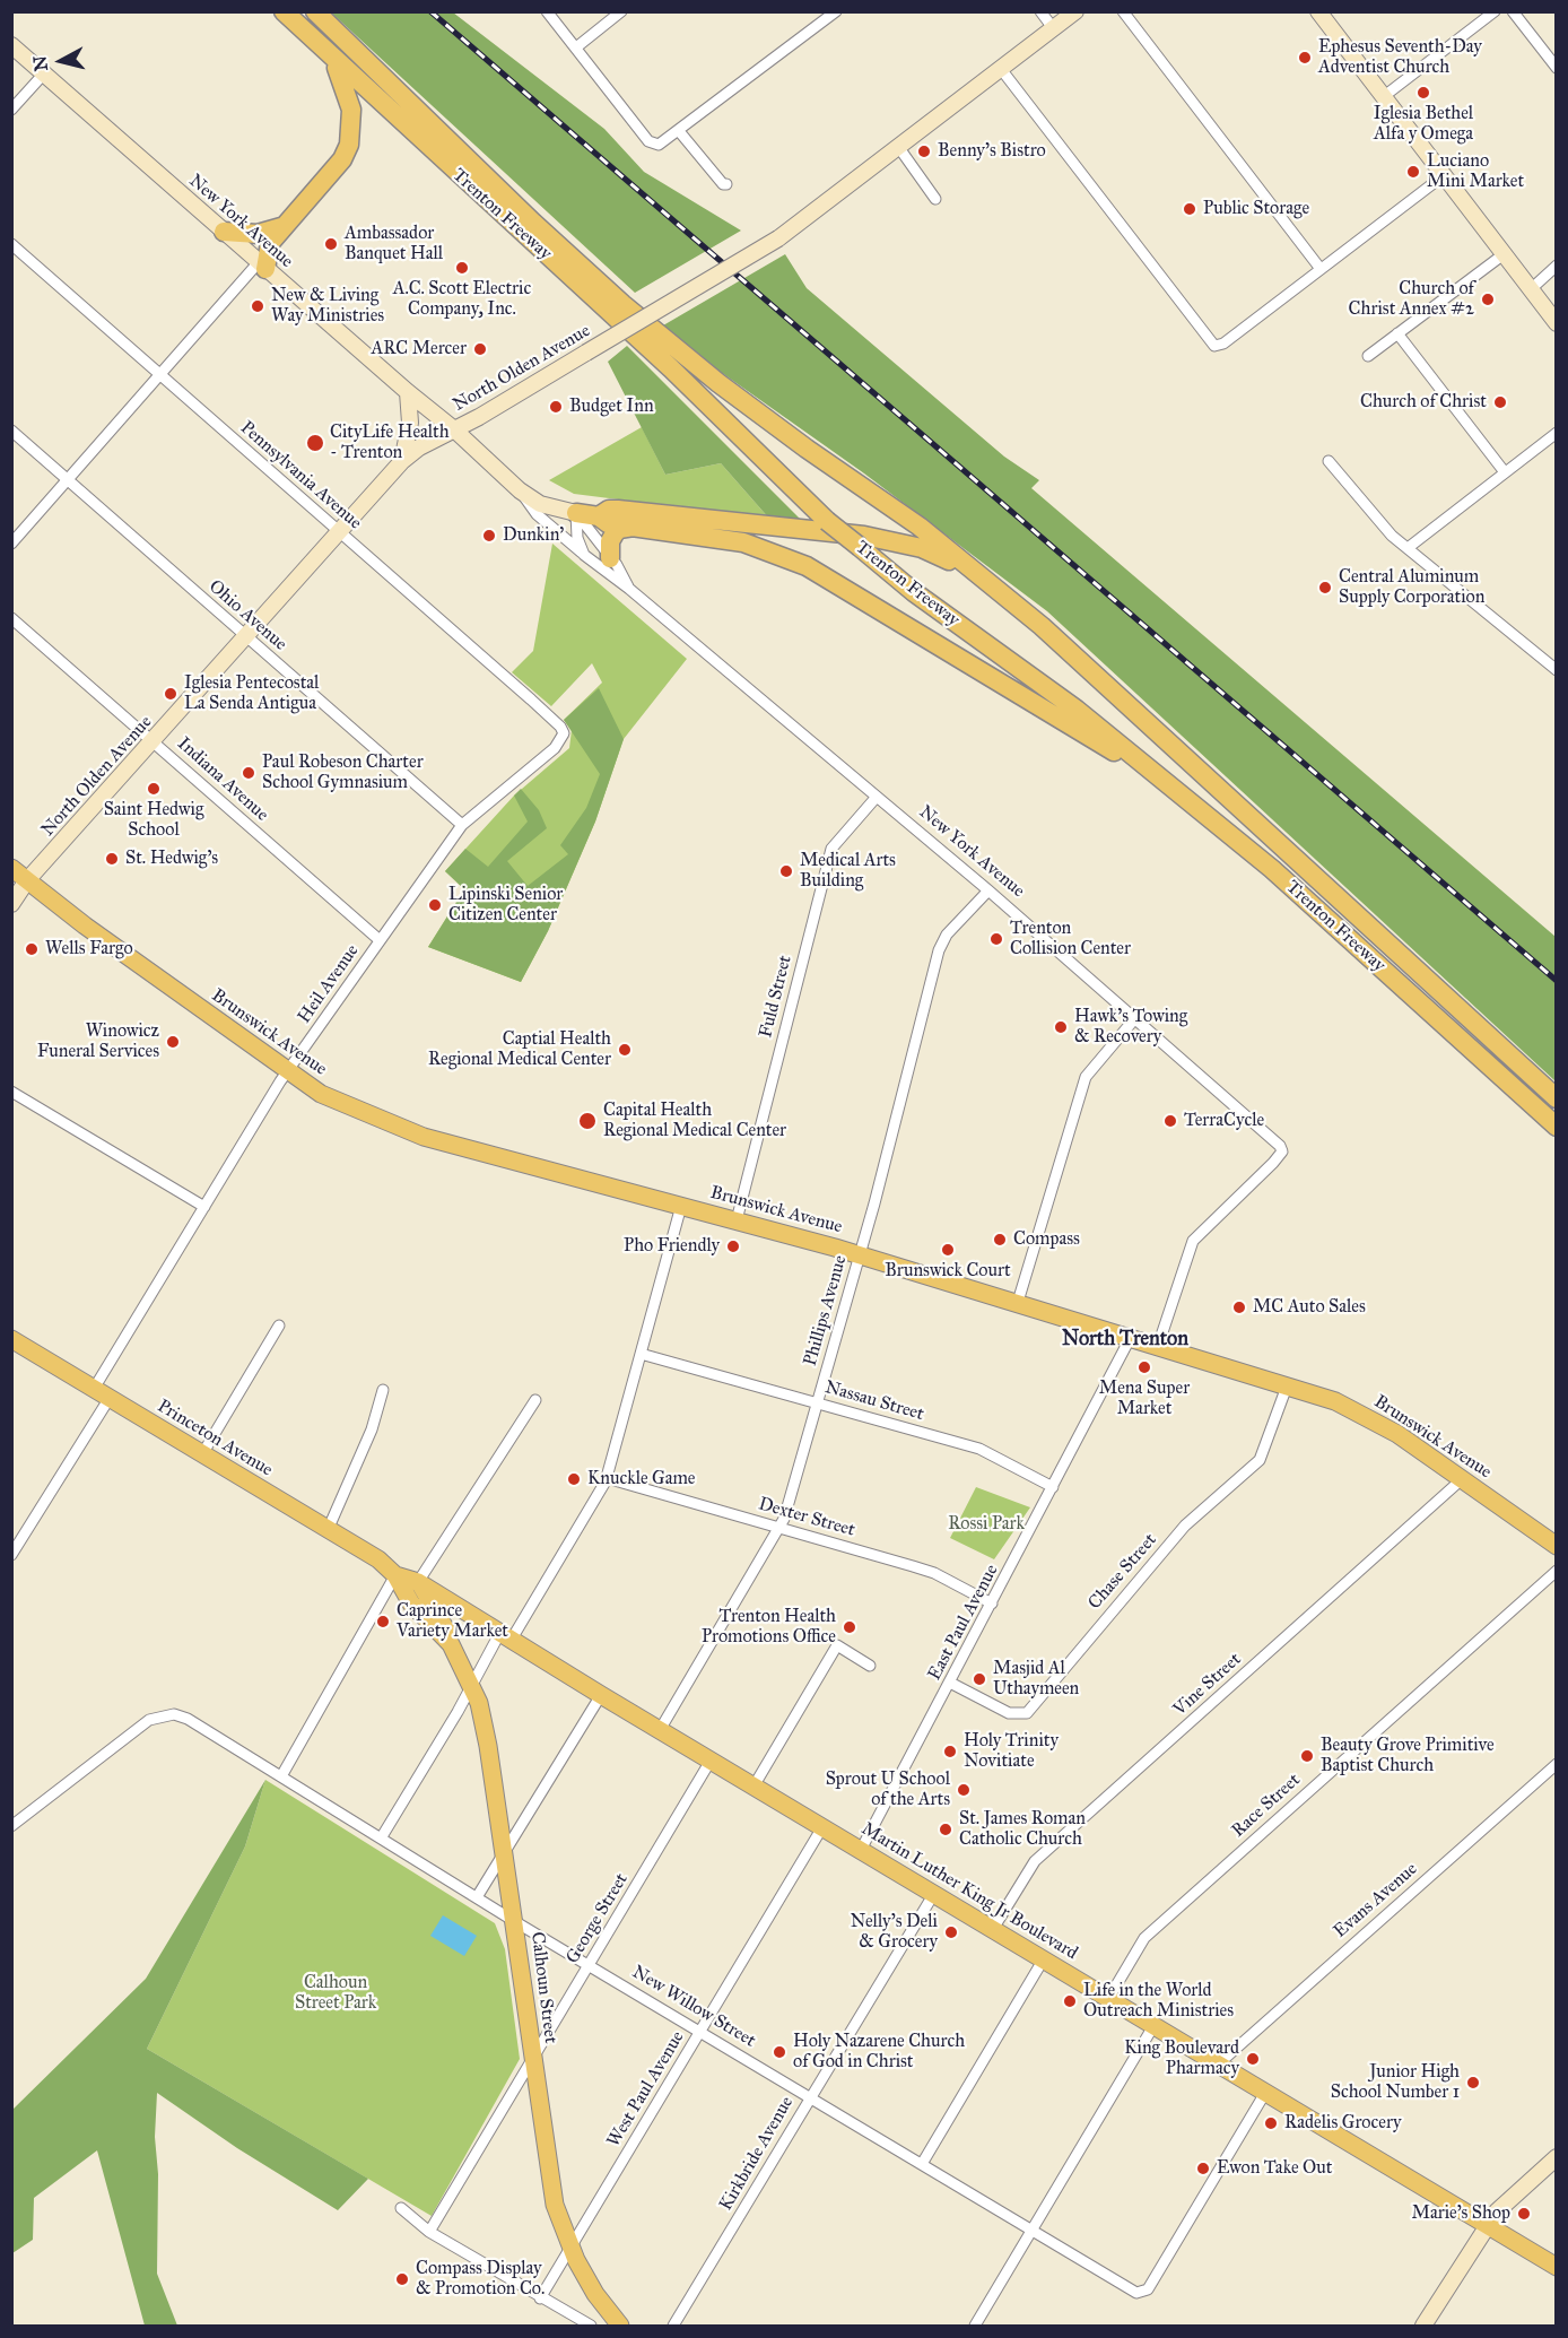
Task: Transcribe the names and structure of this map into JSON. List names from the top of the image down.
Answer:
{
  "streets": {
    "highway": ["Trenton Freeway"],
    "main road": [
      "New York Avenue",
      "North Olden Avenue",
      "Brunswick Avenue",
      "Princeton Avenue",
      "Martin Luther King Jr Boulevard",
      "Calhoun Street"
    ],
    "street": [
      "Pennsylvania Avenue",
      "Ohio Avenue",
      "Indiana Avenue",
      "Heil Avenue",
      "Fuld Street",
      "Phillips Avenue",
      "Nassau Street",
      "Dexter Street",
      "Chase Street",
      "East Paul Avenue",
      "Vine Street",
      "Race Street",
      "Evans Avenue",
      "George Street",
      "New Willow Street",
      "West Paul Avenue",
      "Kirkbride Avenue"
    ]
  },
  "crossings": [
    ["New York Avenue", "North Olden Avenue"],
    ["New York Avenue", "Fuld Street"],
    ["New York Avenue", "Brunswick Avenue"],
    ["New York Avenue", "Phillips Avenue"],
    ["North Olden Avenue", "Pennsylvania Avenue"],
    ["North Olden Avenue", "Ohio Avenue"],
    ["North Olden Avenue", "Indiana Avenue"],
    ["North Olden Avenue", "Brunswick Avenue"],
    ["Pennsylvania Avenue", "Heil Avenue"],
    ["Ohio Avenue", "Heil Avenue"],
    ["Indiana Avenue", "Heil Avenue"],
    ["Heil Avenue", "Brunswick Avenue"],
    ["Heil Avenue", "Princeton Avenue"],
    ["Fuld Street", "Brunswick Avenue"],
    ["Brunswick Avenue", "Phillips Avenue"],
    ["Brunswick Avenue", "Chase Street"],
    ["Brunswick Avenue", "East Paul Avenue"],
    ["Brunswick Avenue", "Vine Street"],
    ["Phillips Avenue", "Nassau Street"],
    ["Phillips Avenue", "Dexter Street"],
    ["Phillips Avenue", "Martin Luther King Jr Boulevard"],
    ["Nassau Street", "East Paul Avenue"],
    ["Princeton Avenue", "Martin Luther King Jr Boulevard"],
    ["Princeton Avenue", "Calhoun Street"],
    ["Dexter Street", "East Paul Avenue"],
    ["Chase Street", "East Paul Avenue"],
    ["East Paul Avenue", "Martin Luther King Jr Boulevard"],
    ["Vine Street", "Martin Luther King Jr Boulevard"],
    ["Race Street", "Martin Luther King Jr Boulevard"],
    ["Martin Luther King Jr Boulevard", "Evans Avenue"],
    ["Martin Luther King Jr Boulevard", "George Street"],
    ["Martin Luther King Jr Boulevard", "Calhoun Street"],
    ["Martin Luther King Jr Boulevard", "New Willow Street"],
    ["Martin Luther King Jr Boulevard", "West Paul Avenue"],
    ["Martin Luther King Jr Boulevard", "Kirkbride Avenue"],
    ["George Street", "Calhoun Street"],
    ["George Street", "New Willow Street"],
    ["Calhoun Street", "New Willow Street"],
    ["Calhoun Street", "West Paul Avenue"],
    ["New Willow Street", "West Paul Avenue"],
    ["New Willow Street", "Kirkbride Avenue"]
  ],
  "districts": ["North Trenton"],
  "parks": ["Rossi Park", "Calhoun Street Park"],
  "places": [
    "Ephesus Seventh-Day Adventist Church",
    "Iglesia Bethel Alfa y Omega",
    "Benny's Bistro",
    "Luciano Mini Market",
    "Public Storage",
    "Ambassador Banquet Hall",
    "A.C. Scott Electric Company, Inc.",
    "Church of Christ Annex #2",
    "New & Living Way Ministries",
    "ARC Mercer",
    "Church of Christ",
    "Budget Inn",
    "CityLife Health - Trenton",
    "Dunkin'",
    "Central Aluminum Supply Corporation",
    "Iglesia Pentecostal La Senda Antigua",
    "Paul Robeson Charter School Gymnasium",
    "Saint Hedwig School",
    "St. Hedwig's",
    "Medical Arts Building",
    "Lipinski Senior Citizen Center",
    "Trenton Collision Center",
    "Wells Fargo",
    "Hawk's Towing & Recovery",
    "Winowicz Funeral Services",
    "Captial Health Regional Medical Center",
    "Capital Health Regional Medical Center",
    "TerraCycle",
    "Compass",
    "Pho Friendly",
    "Brunswick Court",
    "MC Auto Sales",
    "Mena Super Market",
    "Knuckle Game",
    "Caprince Variety Market",
    "Trenton Health Promotions Office",
    "Masjid Al Uthaymeen",
    "Holy Trinity Novitiate",
    "Beauty Grove Primitive Baptist Church",
    "Sprout U School of the Arts",
    "St. James Roman Catholic Church",
    "Nelly's Deli & Grocery",
    "Life in the World Outreach Ministries",
    "Holy Nazarene Church of God in Christ",
    "King Boulevard Pharmacy",
    "Junior High School Number 1",
    "Radelis Grocery",
    "Ewon Take Out",
    "Marie's Shop",
    "Compass Display & Promotion Co."
  ],
  "north": "left"
}
